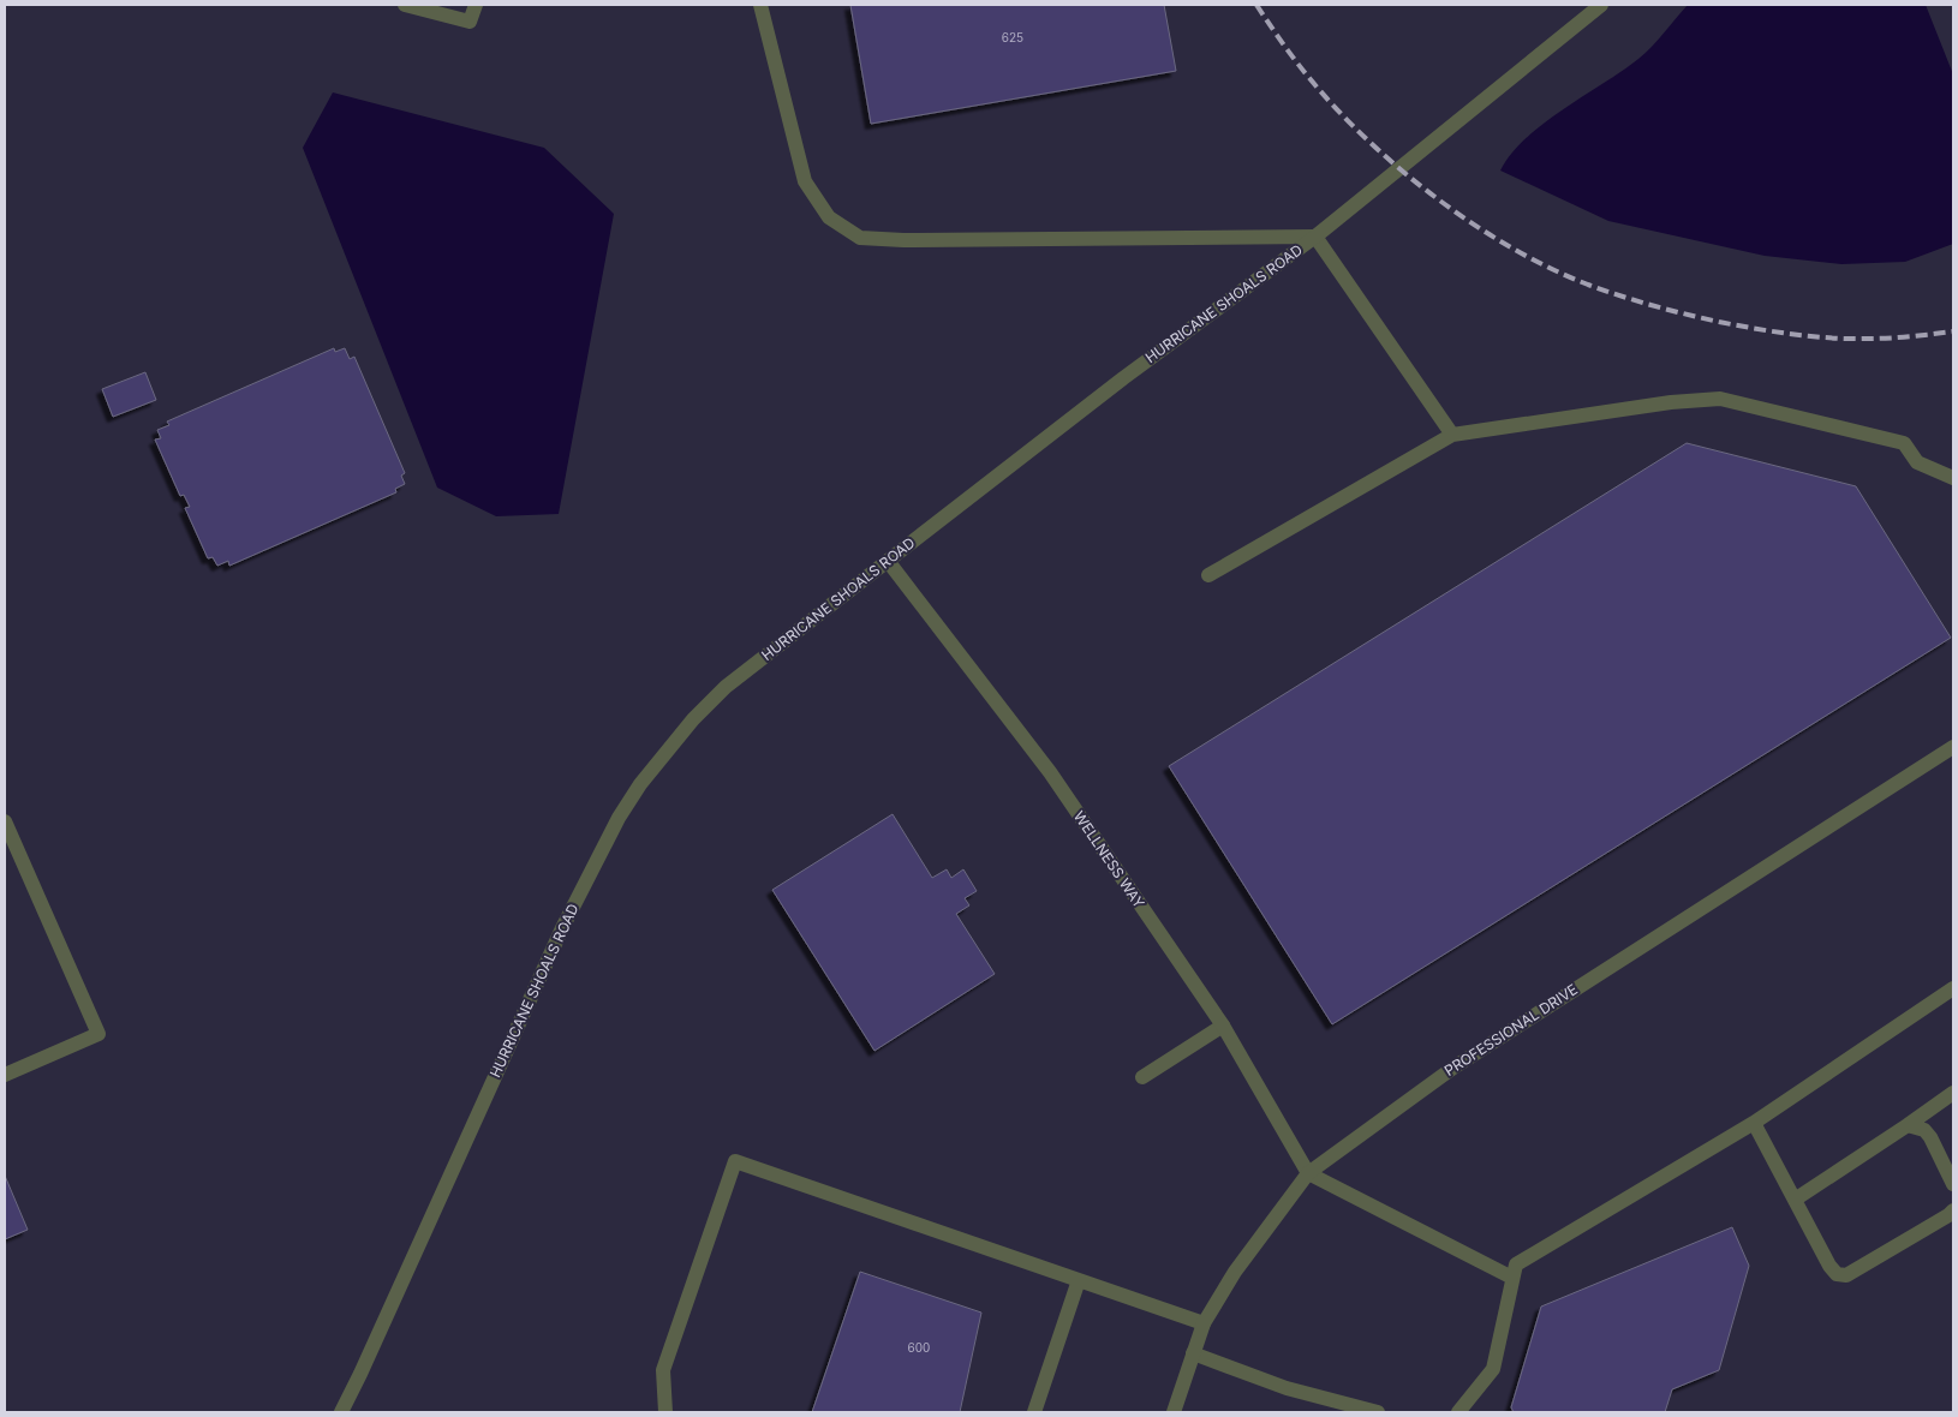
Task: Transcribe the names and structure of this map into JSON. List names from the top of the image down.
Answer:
{
  "streets": {
    "street": ["HURRICANE SHOALS ROAD", "WELLNESS WAY", "PROFESSIONAL DRIVE"]
  },
  "crossings": [
    ["HURRICANE SHOALS ROAD", "WELLNESS WAY"],
    ["WELLNESS WAY", "PROFESSIONAL DRIVE"]
  ],
  "house_numbers": ["625", "600"]
}
